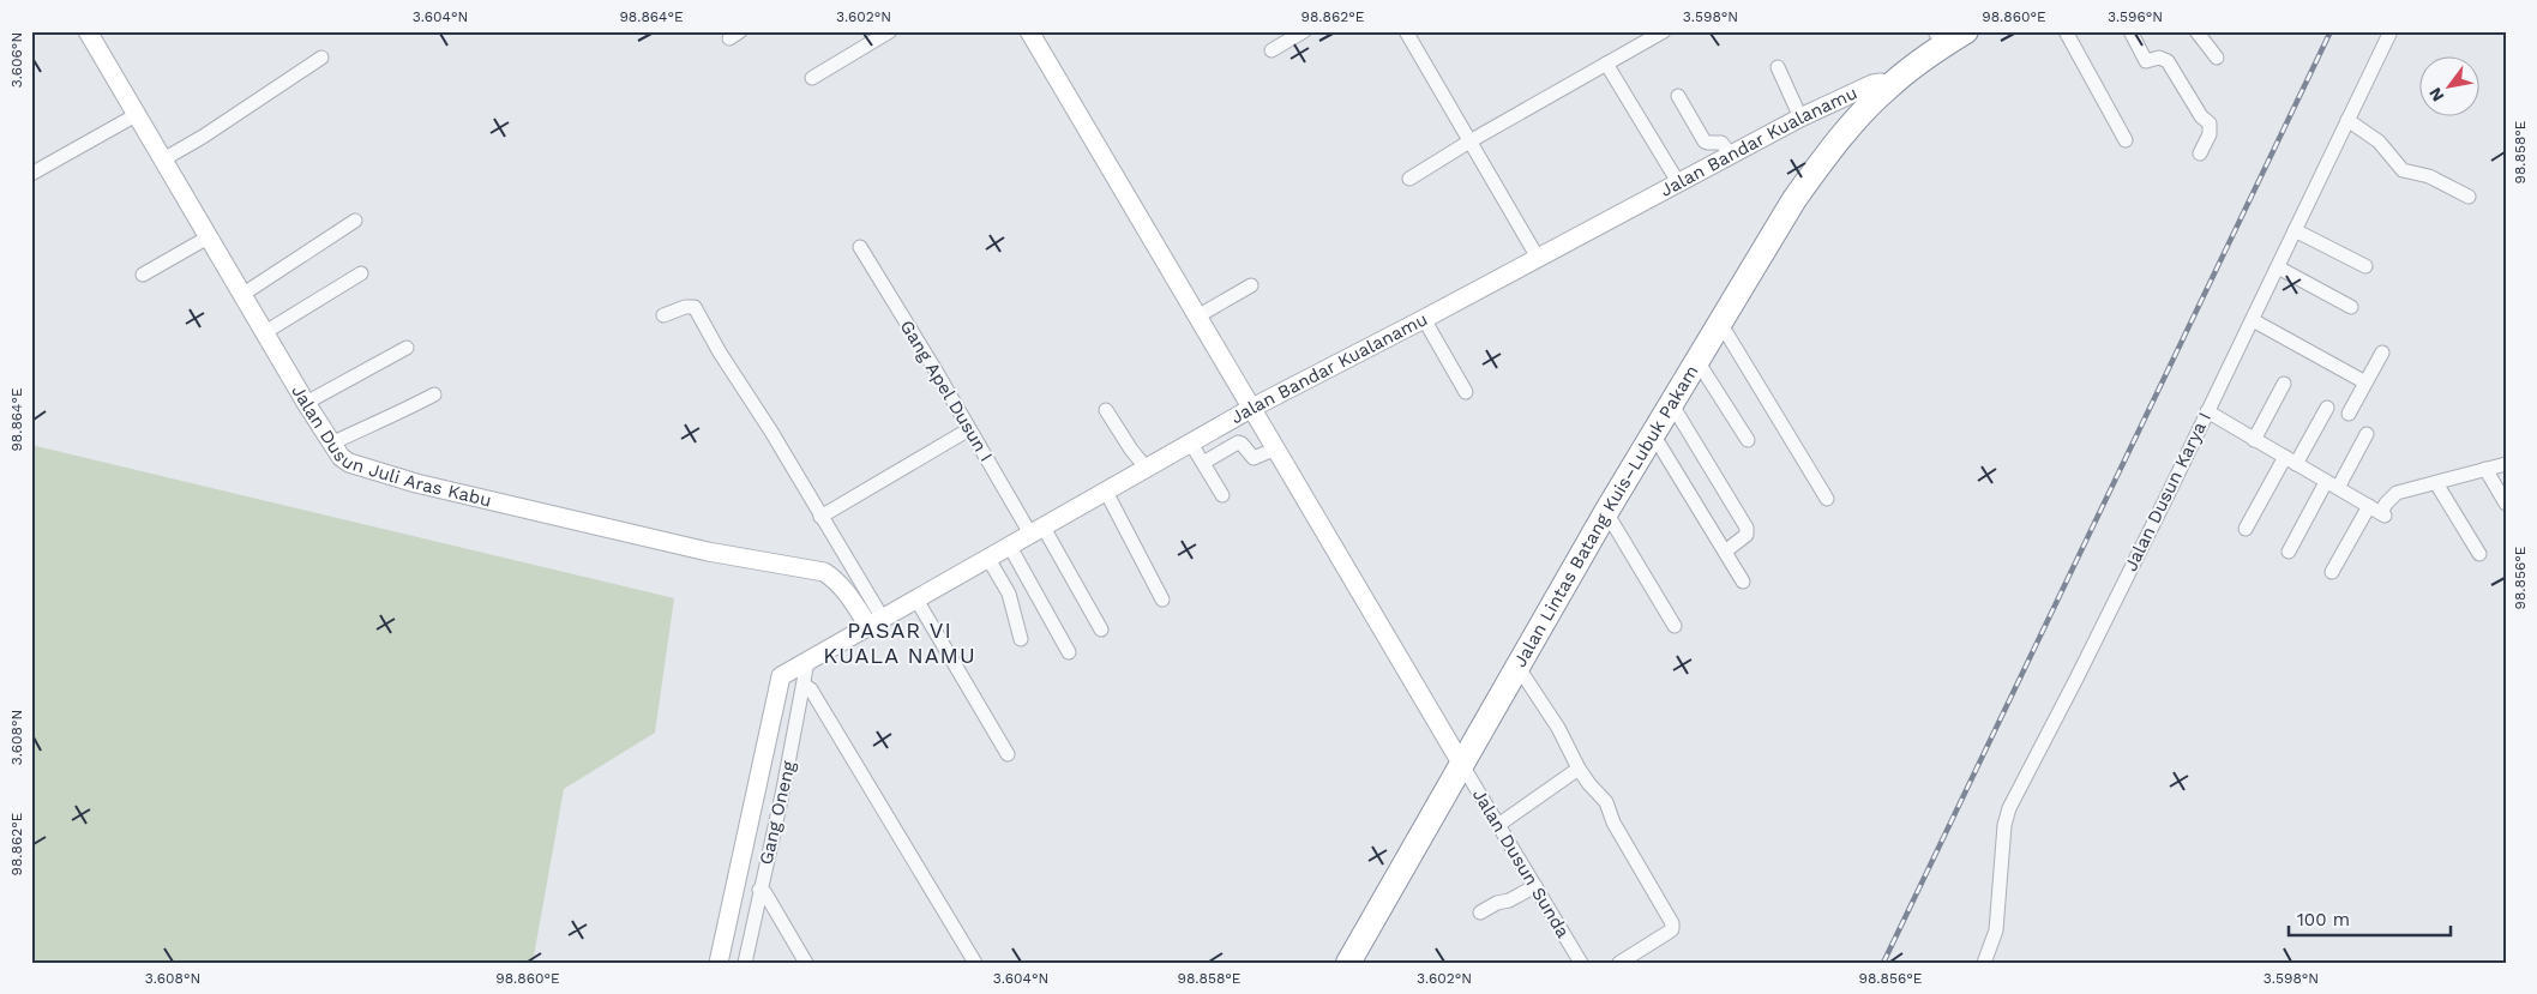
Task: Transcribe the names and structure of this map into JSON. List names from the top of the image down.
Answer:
{
  "streets": {
    "highway": ["Jalan Lintas Batang Kuis–Lubuk Pakam"],
    "street": [
      "Jalan Bandar Kualanamu",
      "Gang Apel Dusun I",
      "Jalan Dusun Juli Aras Kabu",
      "Jalan Dusun Karya I",
      "Gang Oneng",
      "Jalan Dusun Sunda"
    ]
  },
  "crossings": [
    ["Jalan Bandar Kualanamu", "Gang Apel Dusun I"],
    ["Jalan Bandar Kualanamu", "Jalan Dusun Juli Aras Kabu"],
    ["Jalan Bandar Kualanamu", "Jalan Lintas Batang Kuis–Lubuk Pakam"],
    ["Jalan Bandar Kualanamu", "Gang Oneng"],
    ["Jalan Lintas Batang Kuis–Lubuk Pakam", "Jalan Dusun Sunda"]
  ],
  "districts": ["PASAR VI KUALA NAMU"],
  "scale_bar": "100 m",
  "north": "bottom left",
  "coordinates": [
    "3.604°N",
    "98.864°E",
    "3.602°N",
    "98.862°E",
    "3.598°N",
    "98.860°E",
    "3.596°N",
    "3.606°N",
    "98.858°E",
    "98.856°E",
    "3.608°N"
  ]
}
